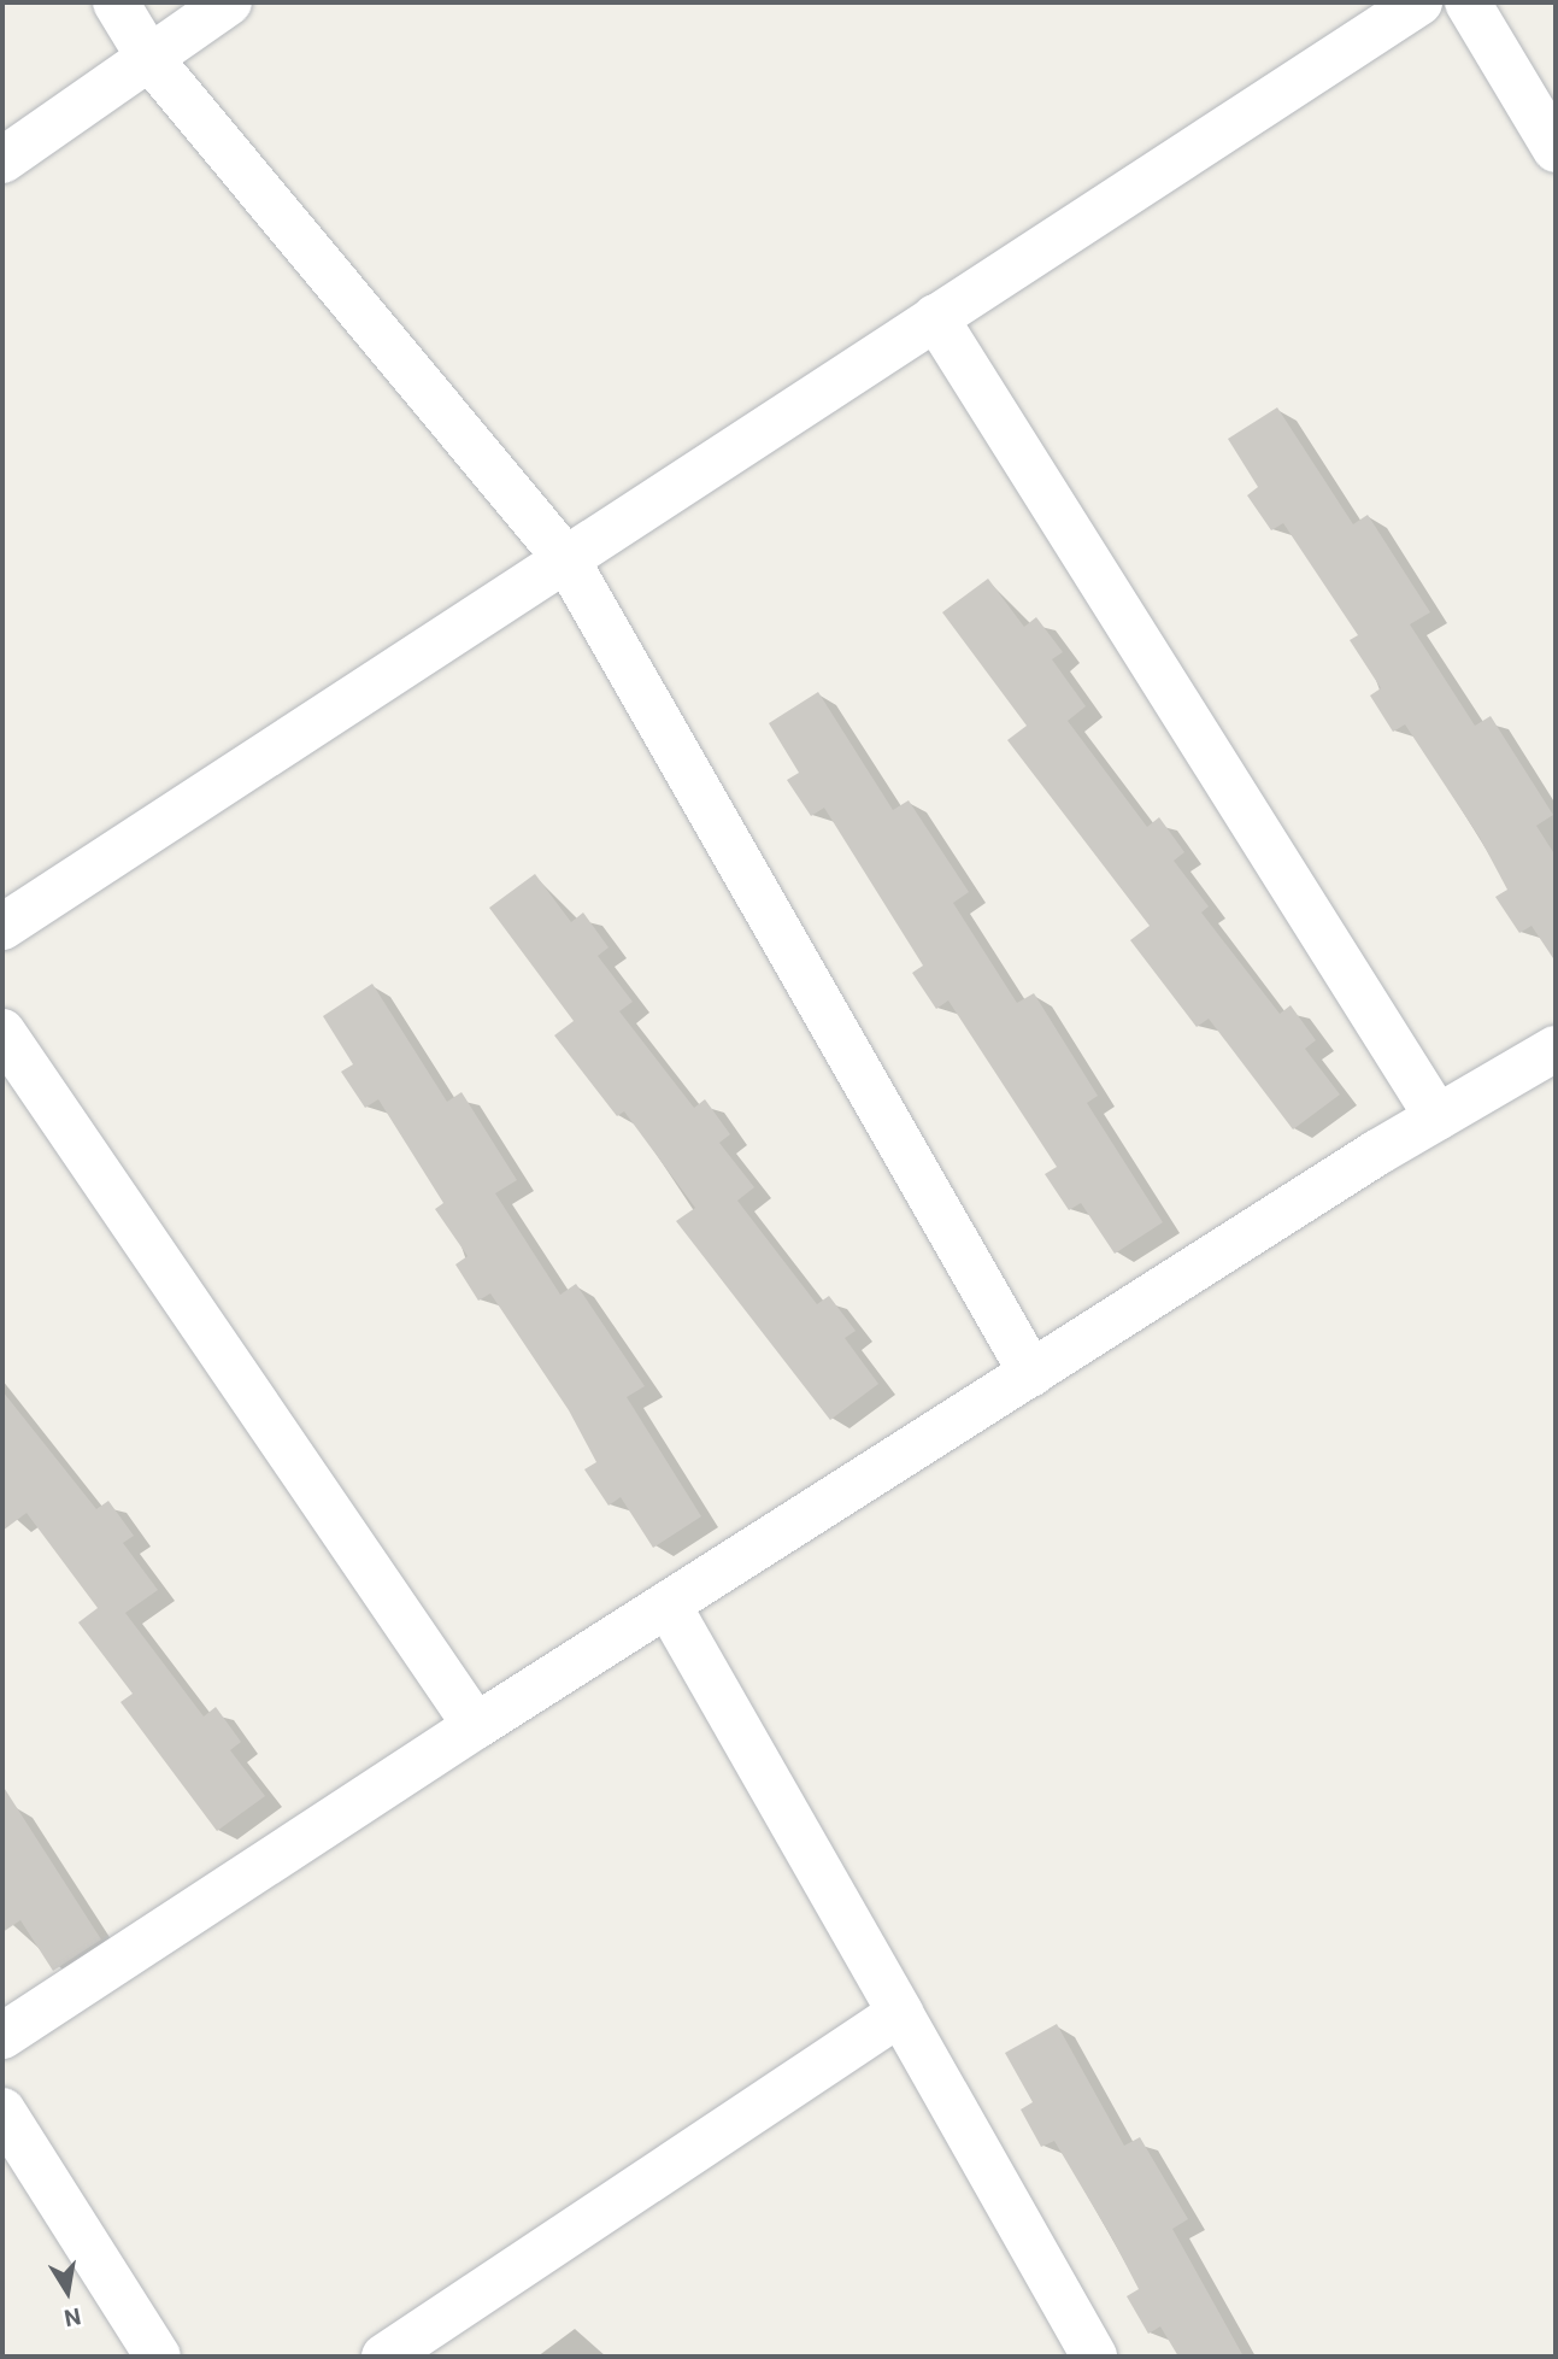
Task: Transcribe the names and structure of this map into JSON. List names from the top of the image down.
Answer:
{
  "north": "bottom"
}
